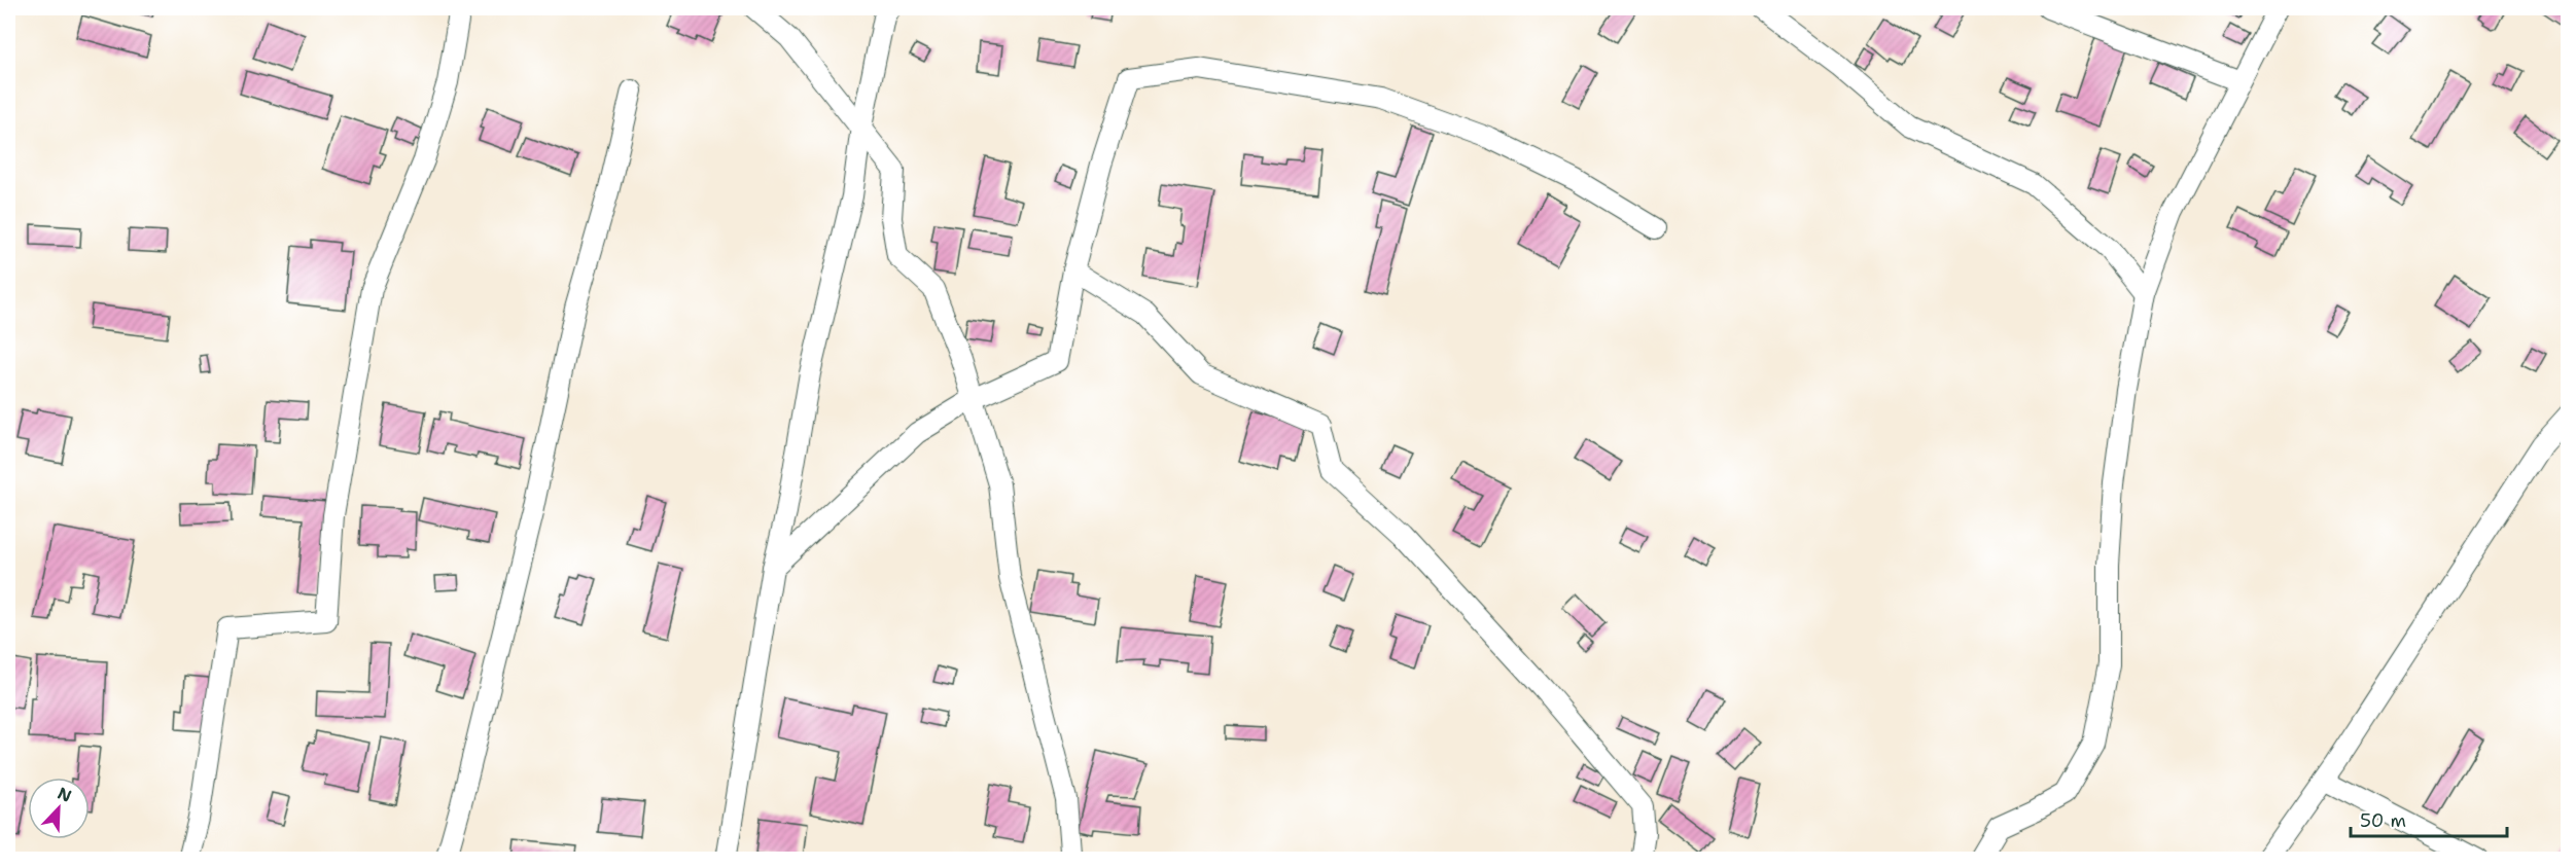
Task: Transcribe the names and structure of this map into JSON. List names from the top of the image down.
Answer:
{
  "scale_bar": "50 m",
  "north": "top right"
}
